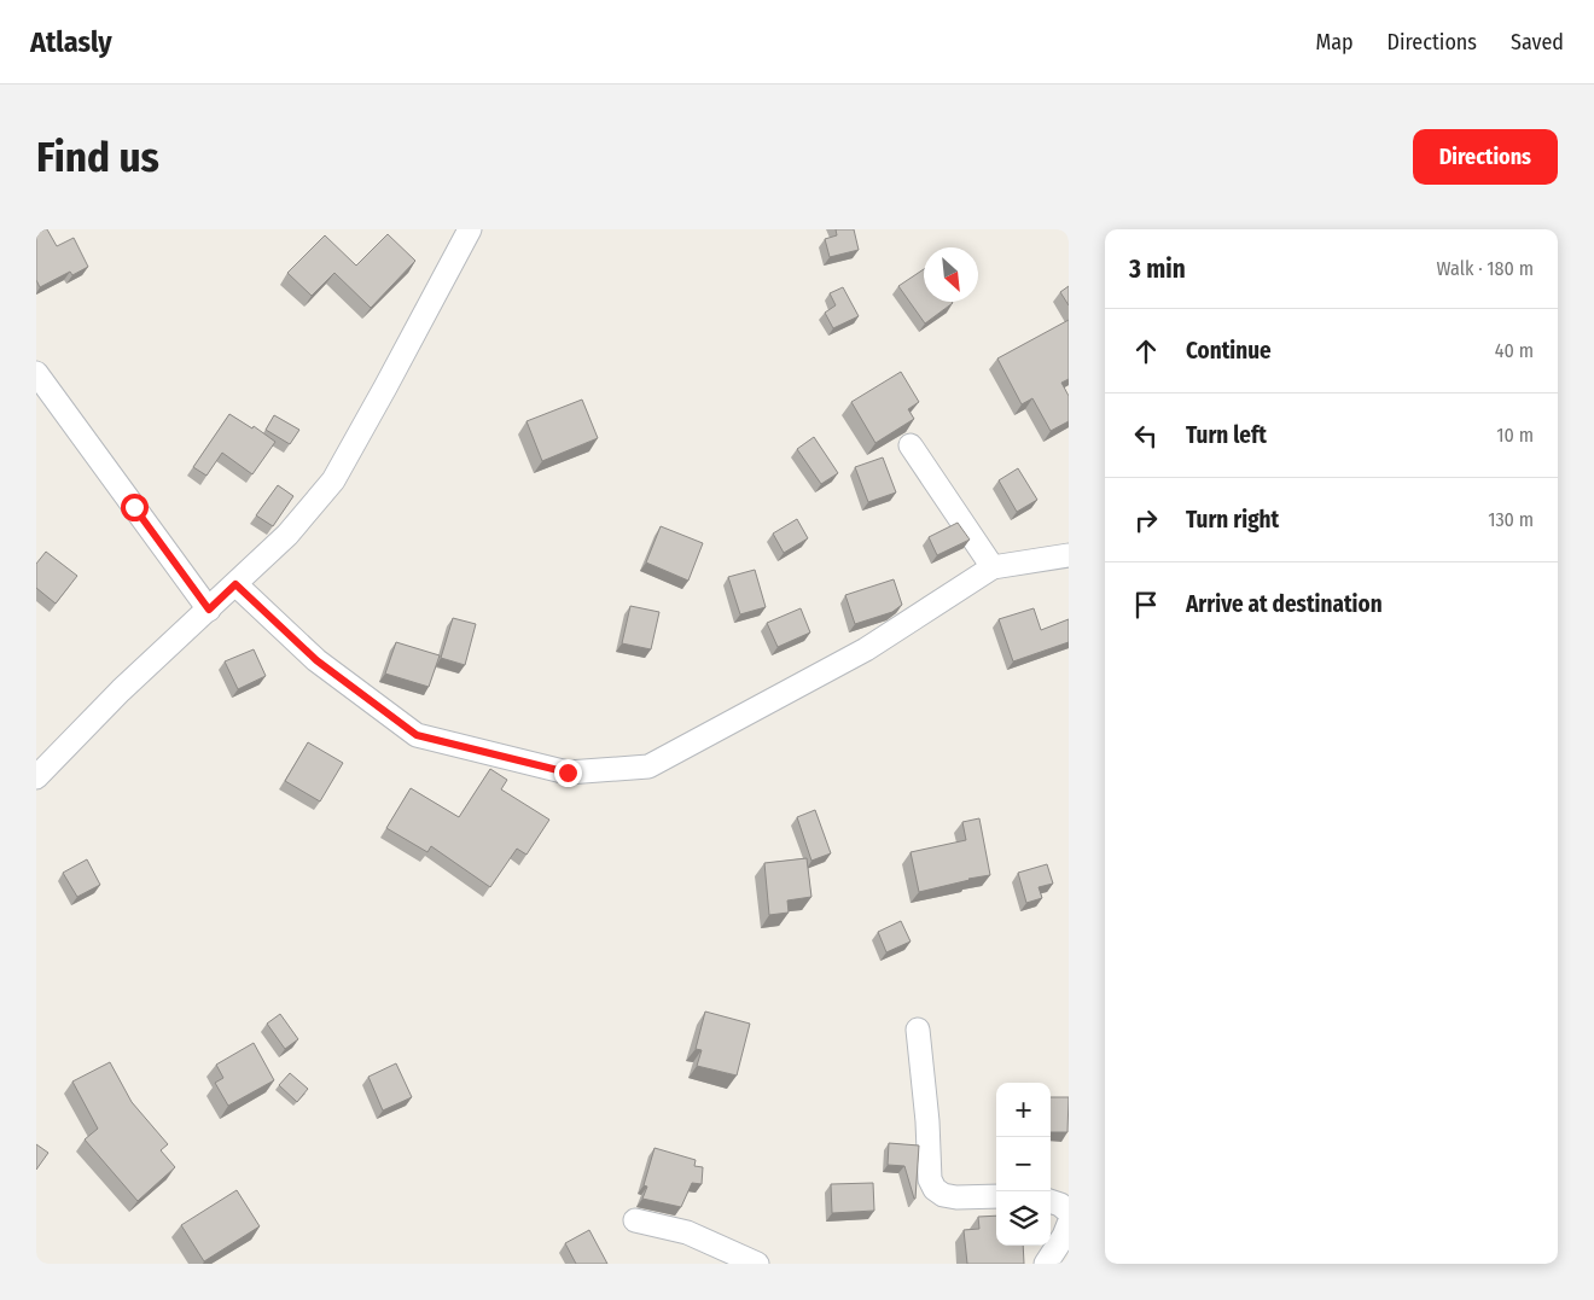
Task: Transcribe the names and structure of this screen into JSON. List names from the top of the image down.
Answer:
{
  "north": "bottom right",
  "page": {
    "header": "Atlasly",
    "nav": ["Map", "Directions", "Saved"],
    "buttons": "Directions",
    "title": "Find us",
    "heading": ["3 min", "Walk · 180 m"],
    "list": [
      ["Continue", "40 m"],
      ["Turn left", "10 m"],
      ["Turn right", "130 m"],
      "Arrive at destination"
    ],
    "map_buttons": ["+", "−"]
  }
}
